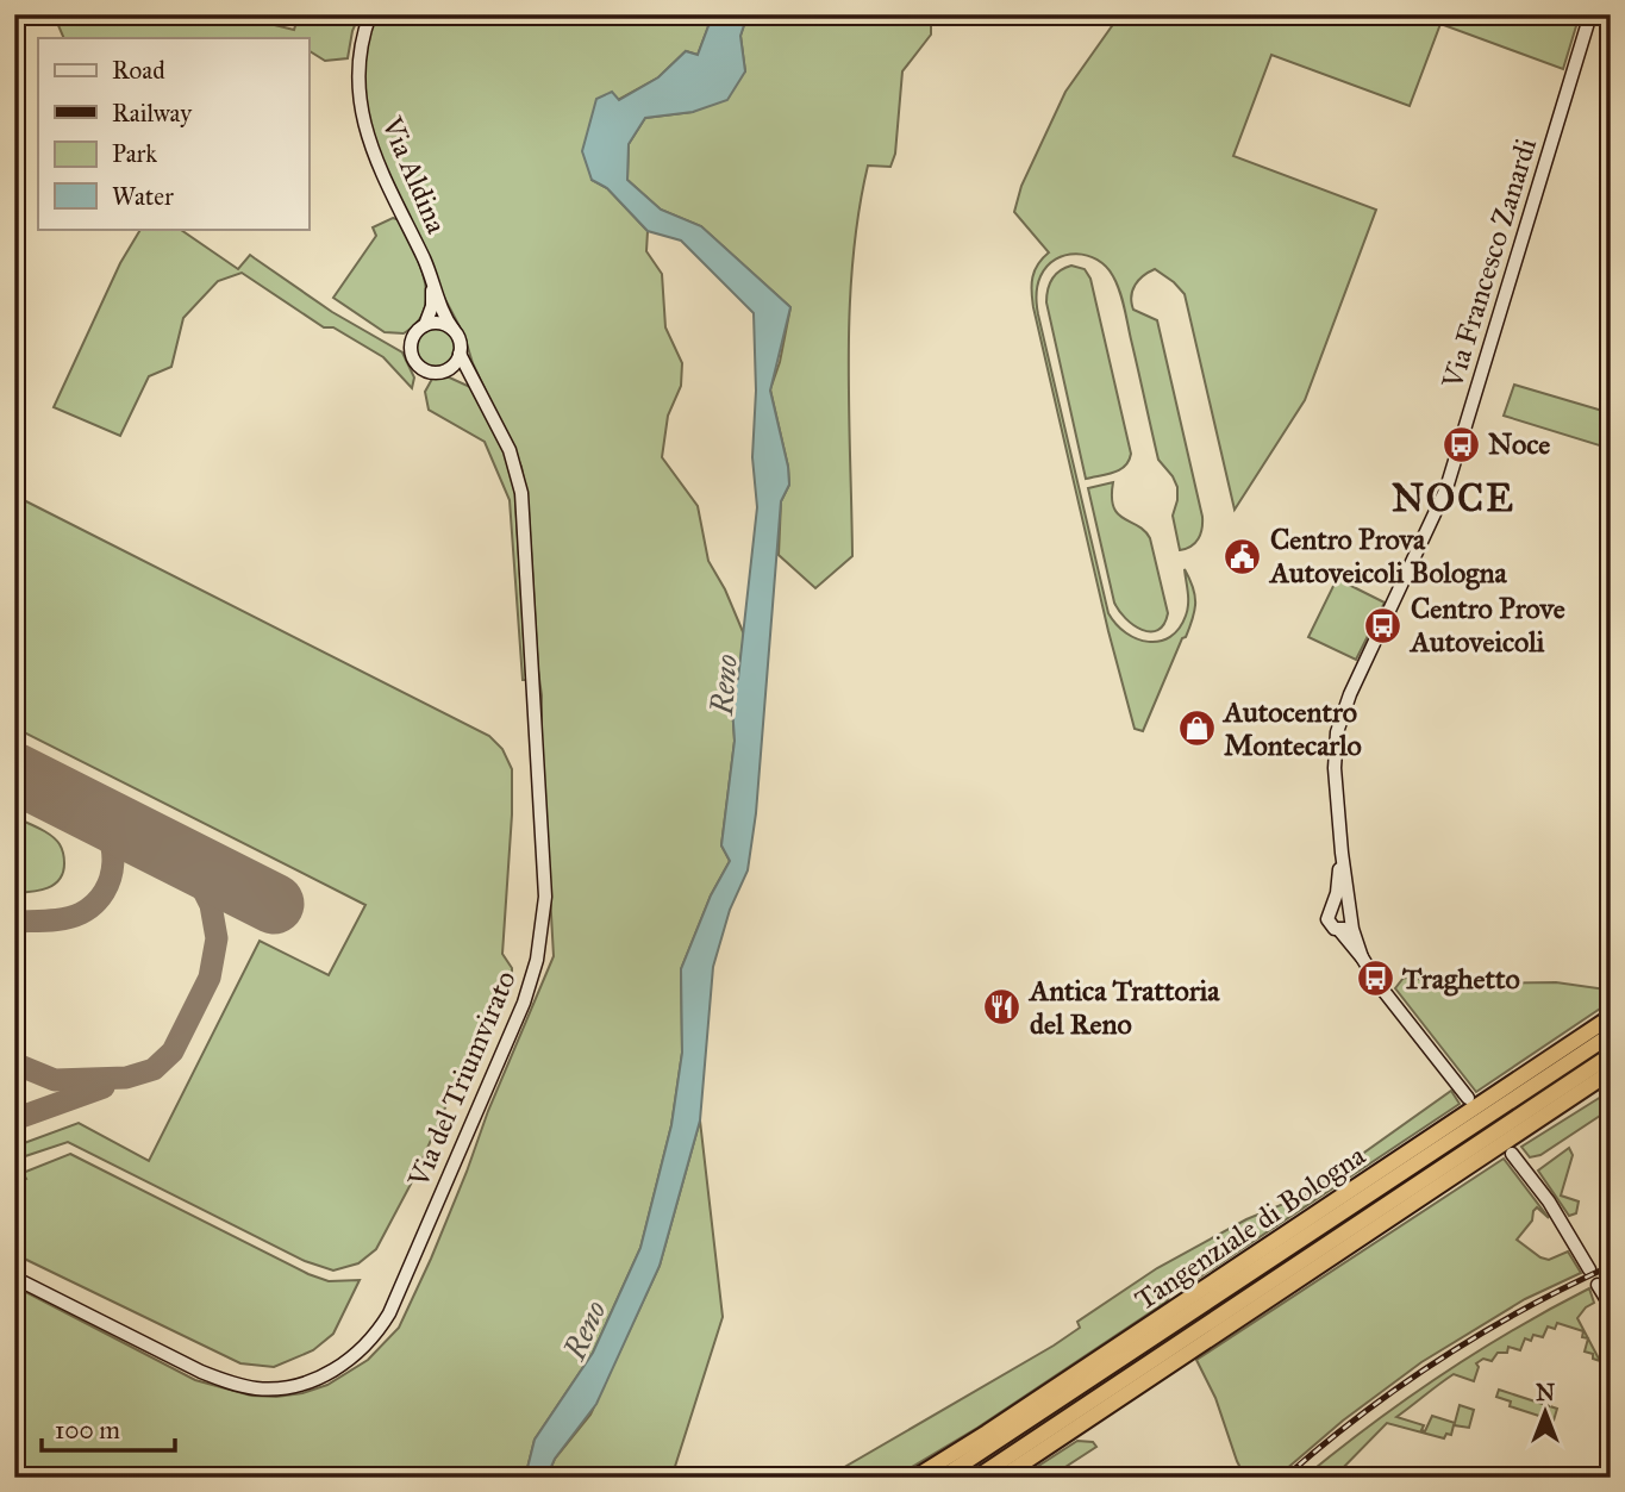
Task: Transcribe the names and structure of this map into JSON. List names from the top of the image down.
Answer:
{
  "streets": {
    "highway": ["Tangenziale di Bologna"],
    "street": ["Via Aldina", "Via Francesco Zanardi", "Via del Triumvirato"]
  },
  "crossings": [
    ["Via Aldina", "Via del Triumvirato"]
  ],
  "districts": ["NOCE"],
  "water": ["Reno"],
  "places": {
    "bus stop": ["Noce", "Centro Prove Autoveicoli", "Traghetto"],
    "public building": ["Centro Prova Autoveicoli Bologna"],
    "shop": ["Autocentro Montecarlo"],
    "restaurant": ["Antica Trattoria del Reno"]
  },
  "legend": [
    "Road",
    "Railway",
    "Park",
    "Water"
  ],
  "scale_bar": "100 m",
  "north": "top"
}
